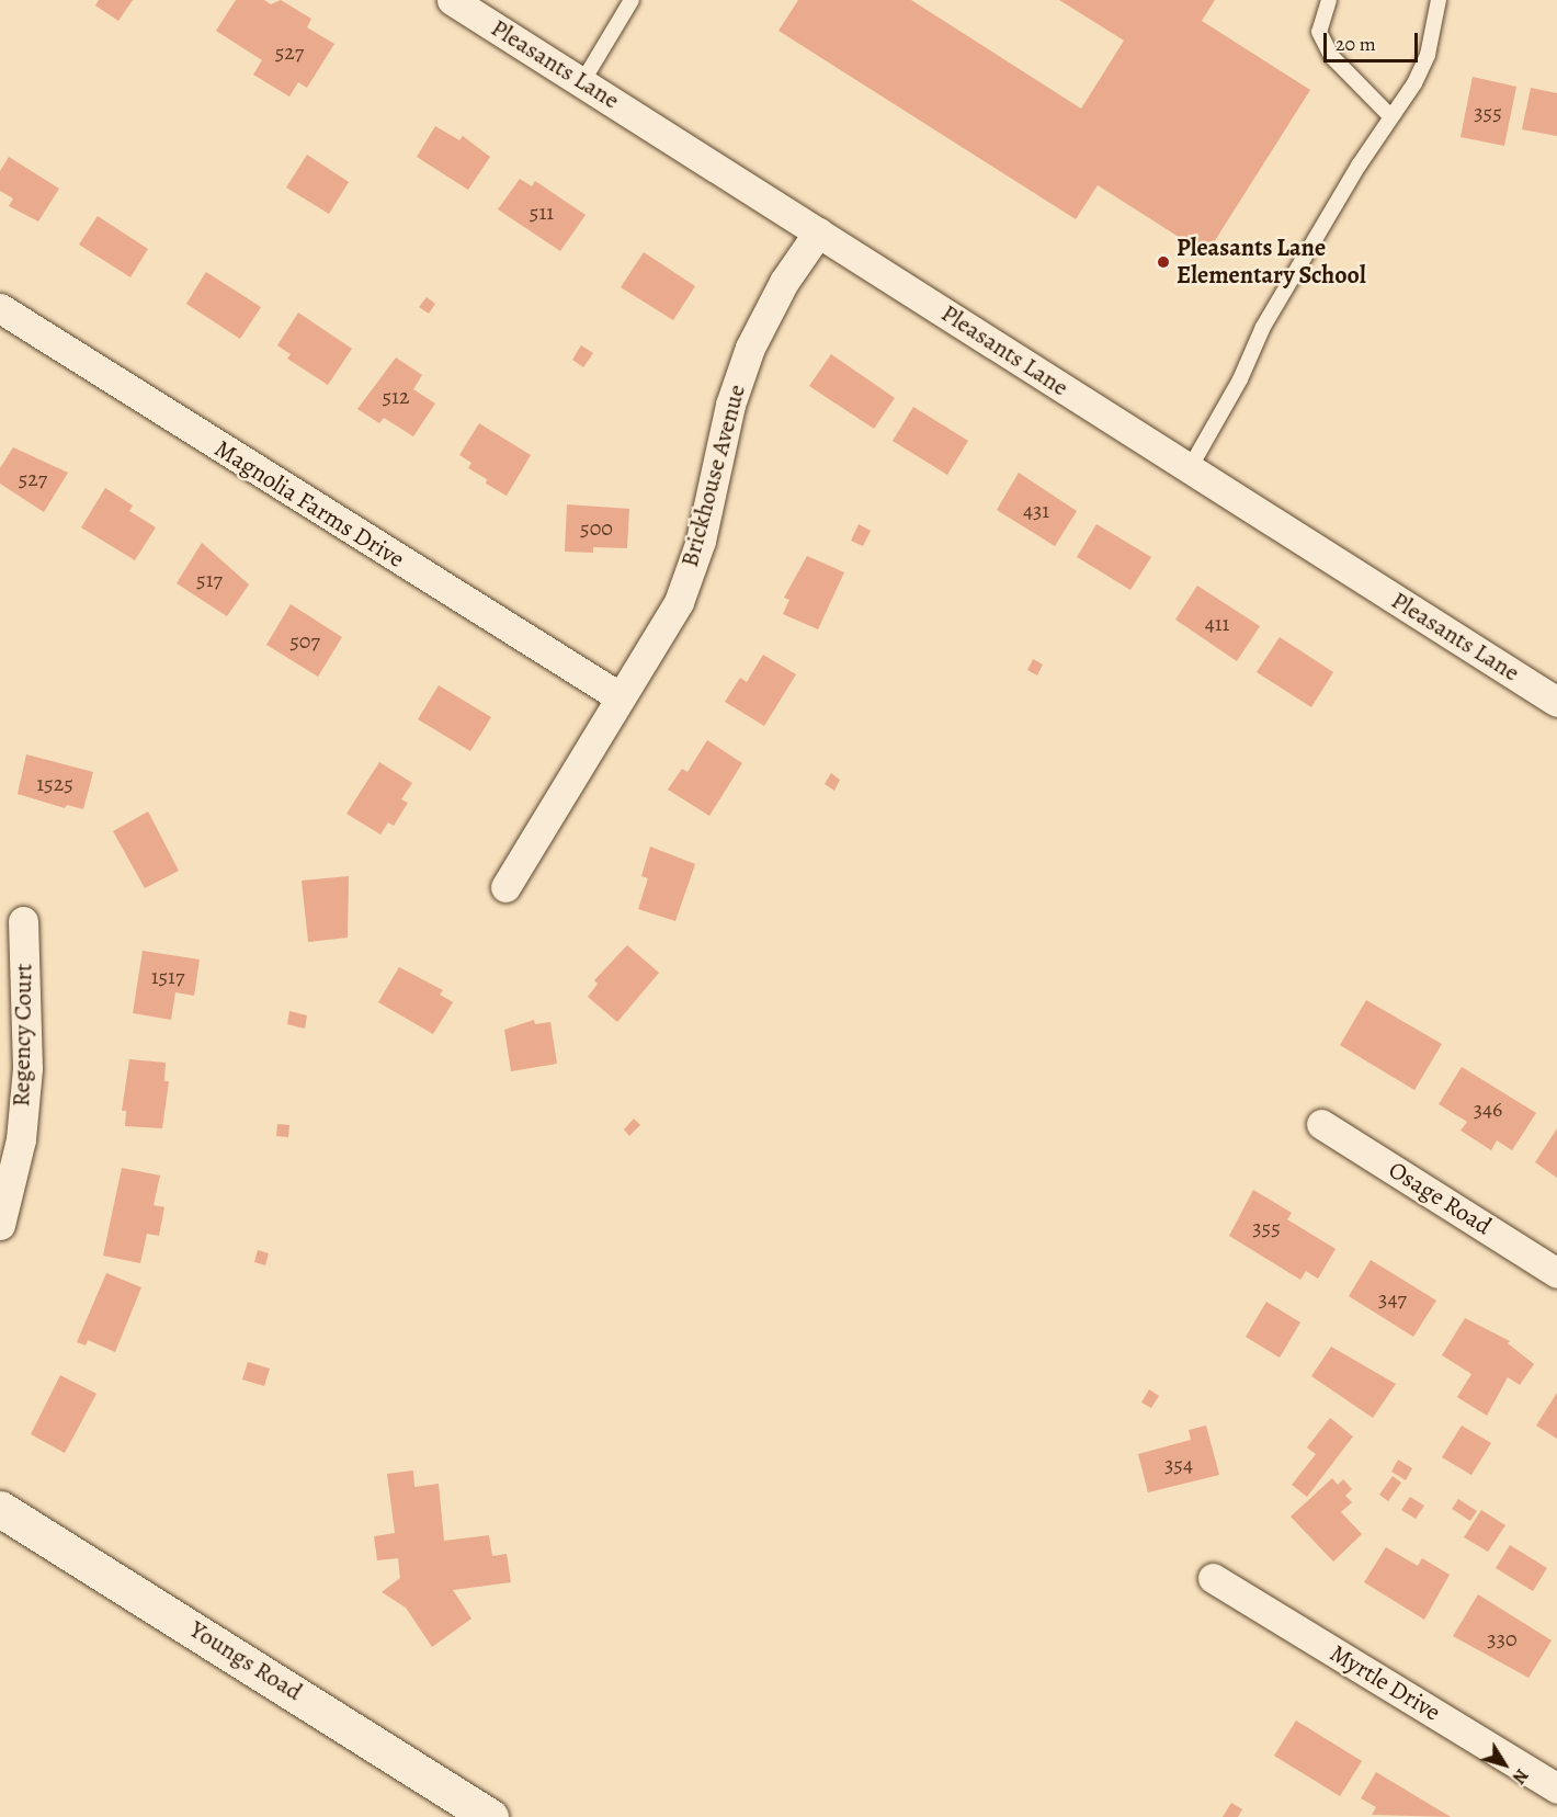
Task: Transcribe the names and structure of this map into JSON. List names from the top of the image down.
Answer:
{
  "streets": {
    "street": [
      "Pleasants Lane",
      "Brickhouse Avenue",
      "Magnolia Farms Drive",
      "Regency Court",
      "Osage Road",
      "Youngs Road",
      "Myrtle Drive"
    ]
  },
  "crossings": [
    ["Pleasants Lane", "Brickhouse Avenue"],
    ["Brickhouse Avenue", "Magnolia Farms Drive"]
  ],
  "places": ["Pleasants Lane Elementary School"],
  "house_numbers": [
    "527",
    "355",
    "511",
    "512",
    "527",
    "431",
    "500",
    "517",
    "411",
    "507",
    "1525",
    "1517",
    "346",
    "355",
    "347",
    "354",
    "330"
  ],
  "scale_bar": "20 m",
  "north": "bottom right"
}
